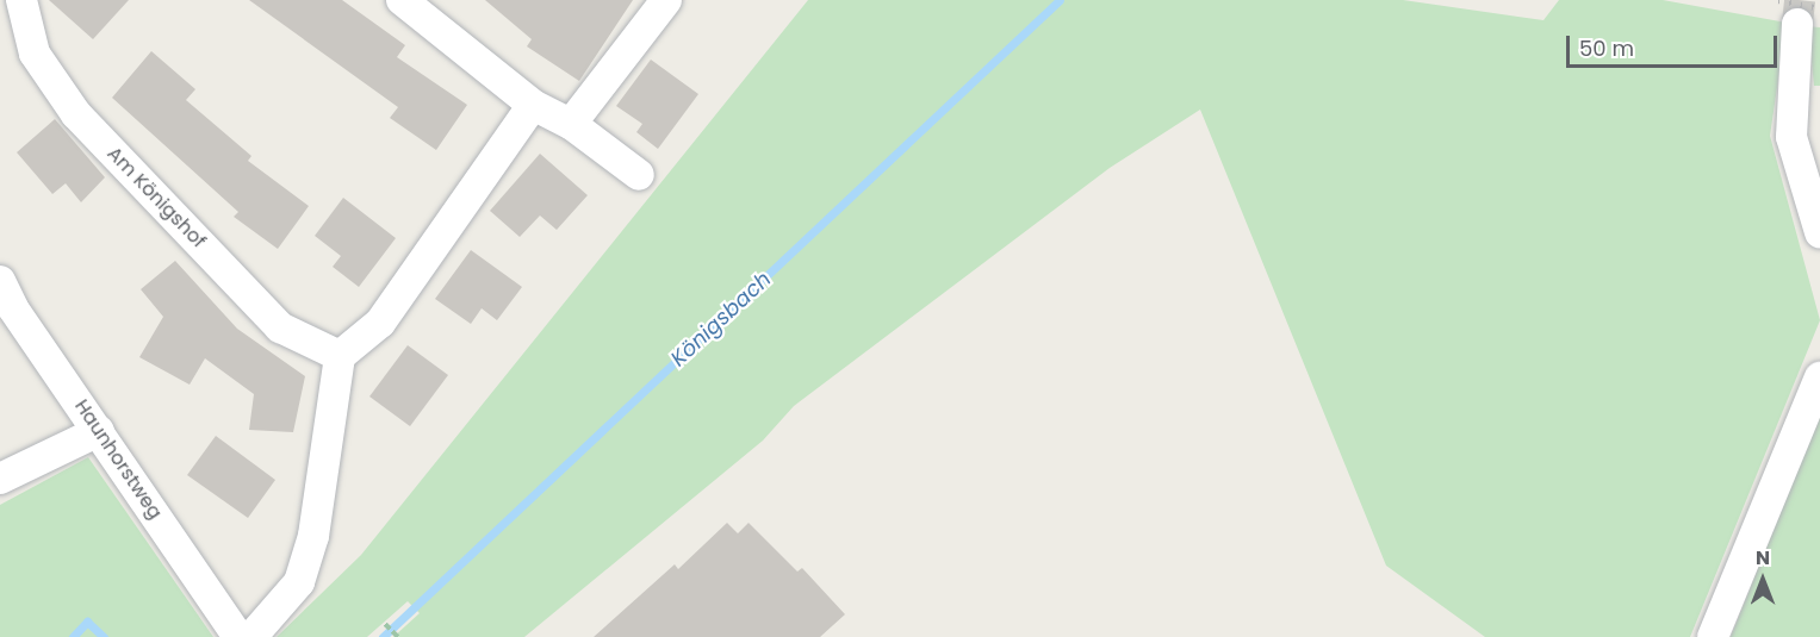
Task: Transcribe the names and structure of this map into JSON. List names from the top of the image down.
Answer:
{
  "streets": {
    "street": ["Am Königshof", "Haunhorstweg"]
  },
  "water": ["Königsbach"],
  "scale_bar": "50 m",
  "north": "top"
}
